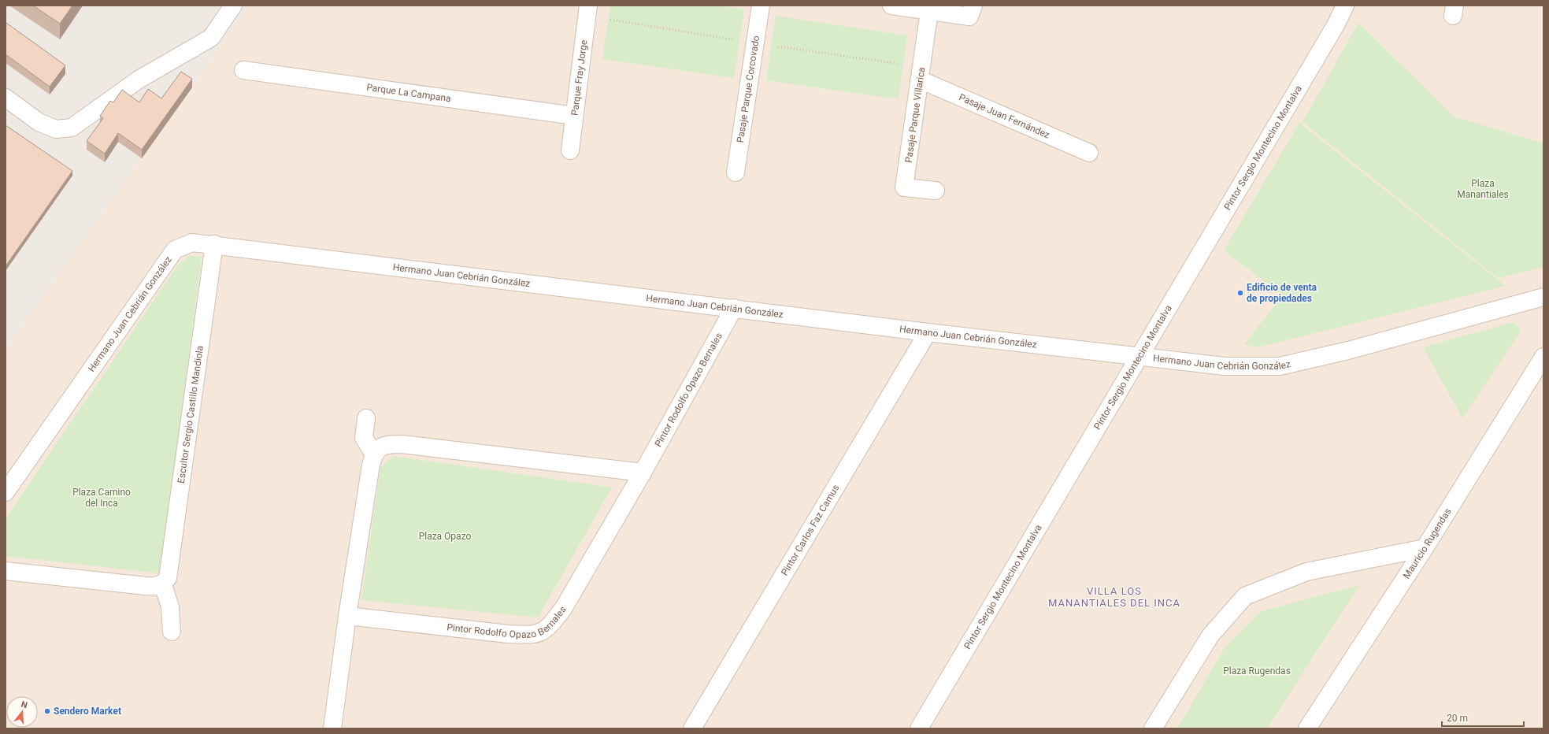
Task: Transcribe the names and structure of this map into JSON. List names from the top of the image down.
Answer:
{
  "streets": {
    "street": [
      "Parque Fray Jorge",
      "Pasaje Parque Corcovado",
      "Parque La Campana",
      "Pasaje Parque Villarica",
      "Pasaje Juan Fernández",
      "Pintor Sergio Montecino Montalva",
      "Hermano Juan Cebrián González",
      "Pintor Rodolfo Opazo Bernales",
      "Escultor Sergio Castillo Mandiola",
      "Pintor Carlos Faz Camus",
      "Mauricio Rugendas"
    ]
  },
  "crossings": [
    ["Parque Fray Jorge", "Parque La Campana"],
    ["Pasaje Parque Villarica", "Pasaje Juan Fernández"],
    ["Pintor Sergio Montecino Montalva", "Hermano Juan Cebrián González"],
    ["Hermano Juan Cebrián González", "Pintor Rodolfo Opazo Bernales"],
    ["Hermano Juan Cebrián González", "Escultor Sergio Castillo Mandiola"],
    ["Hermano Juan Cebrián González", "Pintor Carlos Faz Camus"]
  ],
  "districts": ["VILLA LOS MANANTIALES DEL INCA"],
  "parks": [
    "Plaza Manantiales",
    "Plaza Camino del Inca",
    "Plaza Opazo",
    "Plaza Rugendas"
  ],
  "places": ["Edificio de venta de propiedades", "Sendero Market"],
  "scale_bar": "20 m",
  "north": "top"
}
